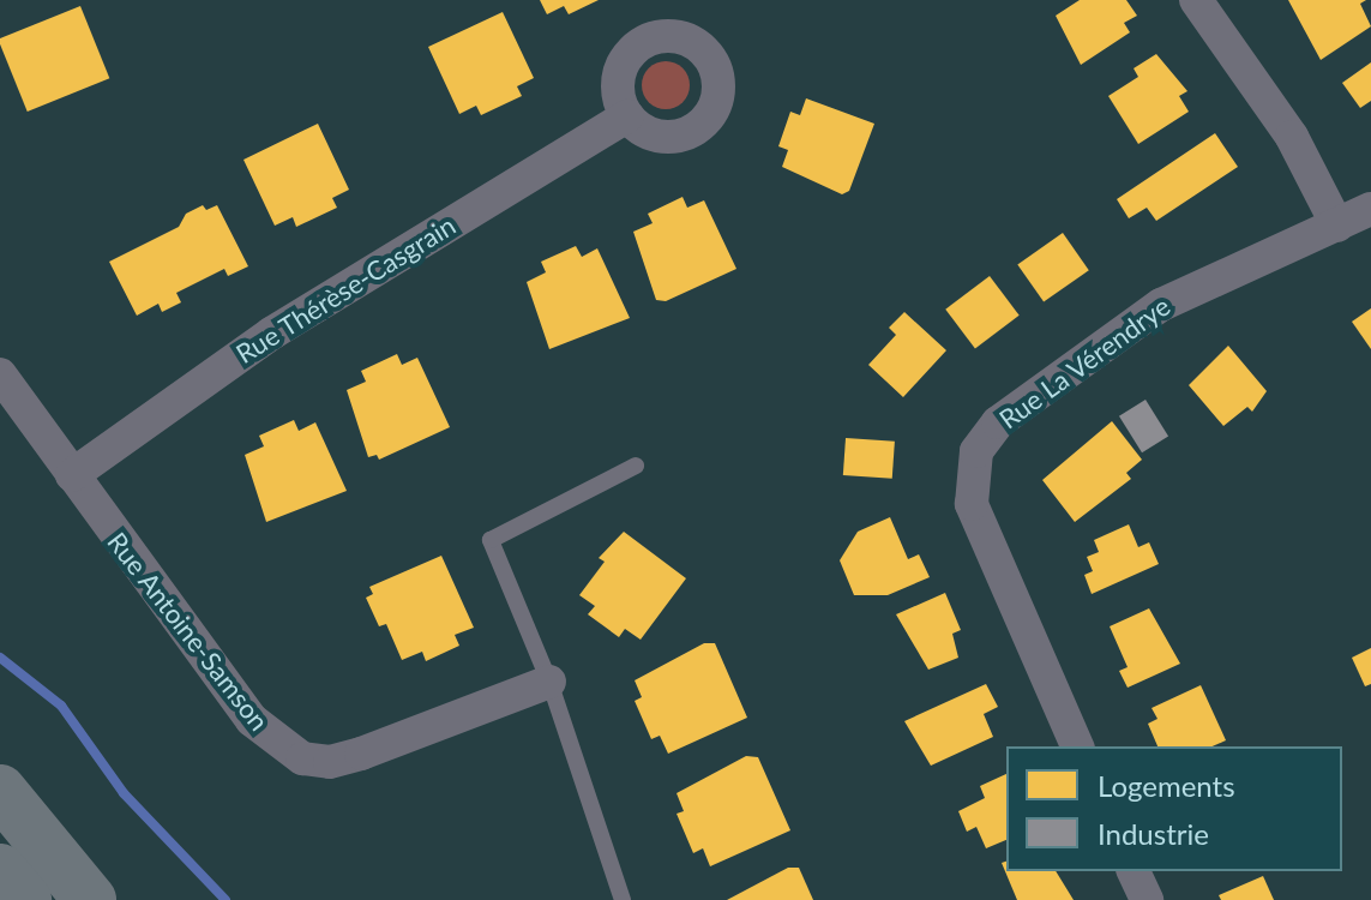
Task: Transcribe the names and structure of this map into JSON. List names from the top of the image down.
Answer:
{
  "streets": {
    "street": ["Rue Thérèse-Casgrain", "Rue La Vérendrye", "Rue Antoine-Samson"]
  },
  "crossings": [
    ["Rue Thérèse-Casgrain", "Rue Antoine-Samson"]
  ],
  "legend": ["Logements", "Industrie"]
}
